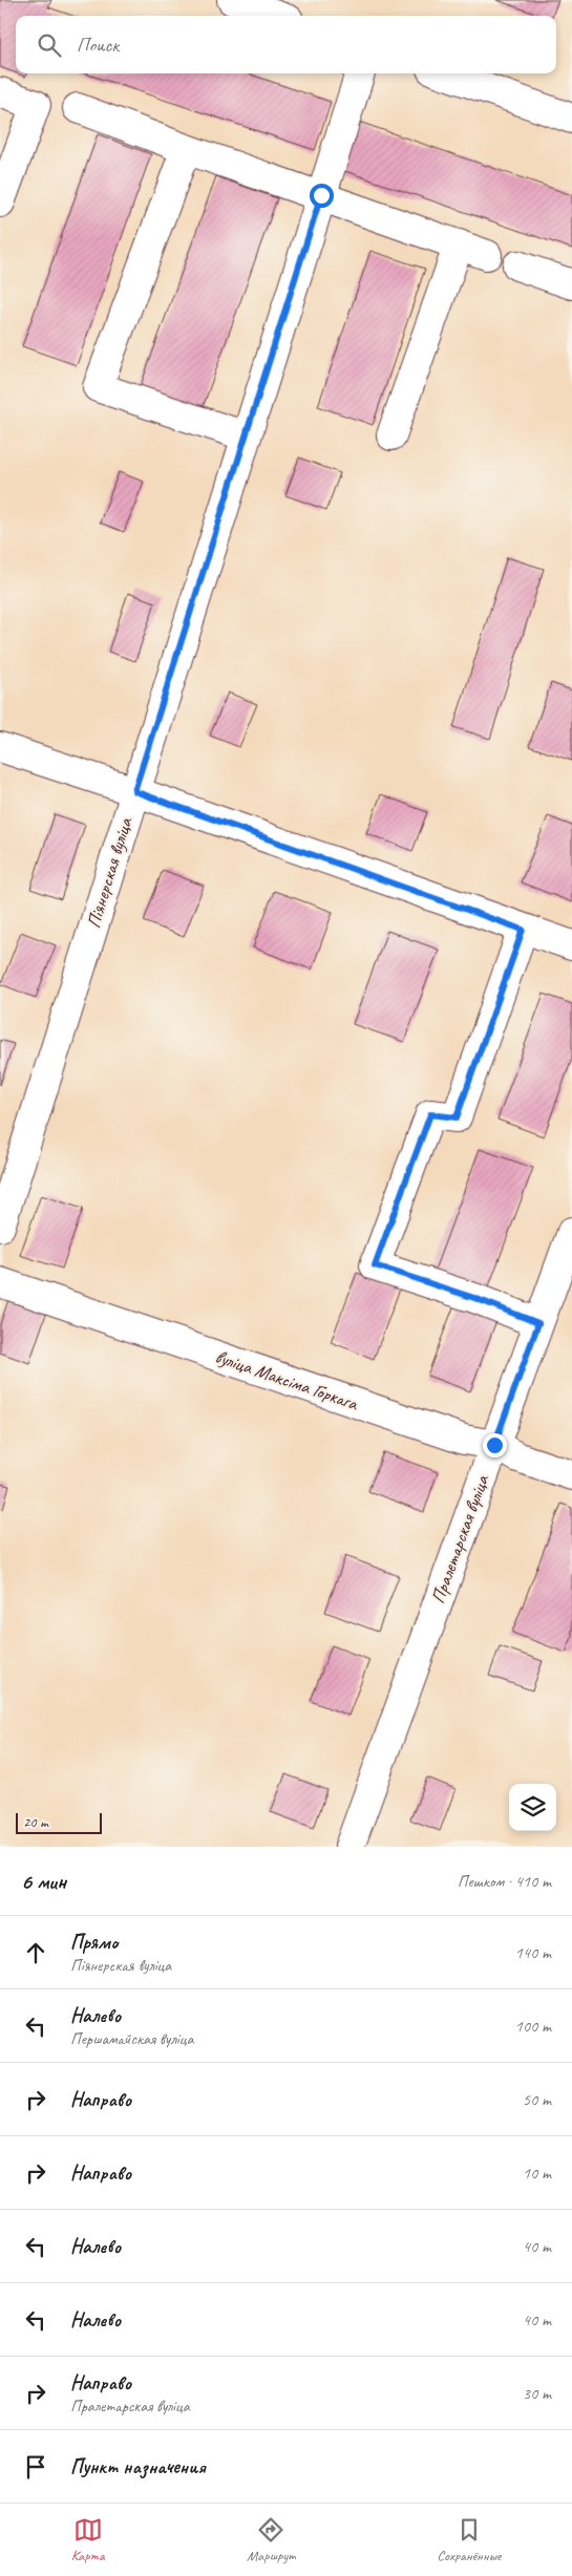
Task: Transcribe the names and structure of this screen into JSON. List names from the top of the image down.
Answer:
{
  "streets": {
    "street": ["Піянерская вуліца", "вуліца Максіма Горкага", "Пралетарская вуліца"]
  },
  "crossings": [
    ["вуліца Максіма Горкага", "Пралетарская вуліца"]
  ],
  "scale_bar": "20 m",
  "page": {
    "search": "Поиск",
    "scale": "20 m",
    "heading": ["6 мин", "Пешком · 410 m"],
    "list": [
      ["Прямо", "Піянерская вуліца", "140 m"],
      ["Налево", "Першамайская вуліца", "100 m"],
      ["Направо", "50 m"],
      ["Направо", "10 m"],
      ["Налево", "40 m"],
      ["Налево", "40 m"],
      ["Направо", "Пралетарская вуліца", "30 m"],
      "Пункт назначения"
    ],
    "nav": ["Карта", "Маршрут", "Сохранённые"]
  }
}
